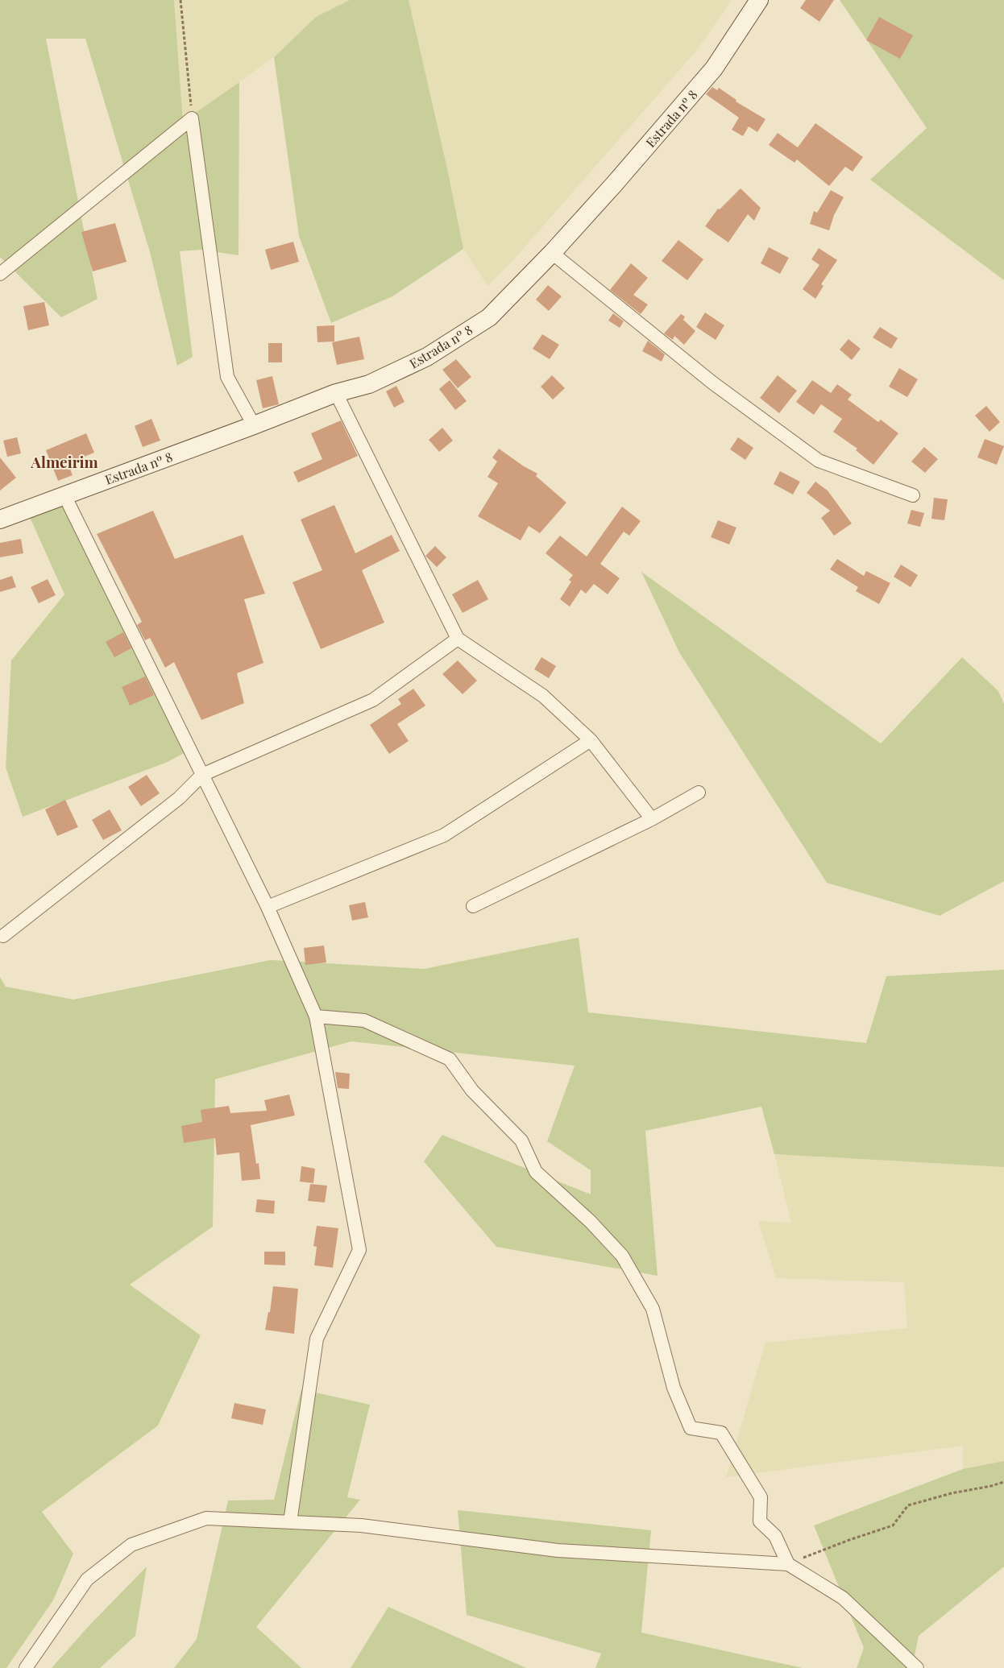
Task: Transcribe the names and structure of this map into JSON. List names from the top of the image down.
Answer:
{
  "streets": {
    "main road": ["Estrada nº 8"]
  },
  "districts": ["Almeirim"]
}
